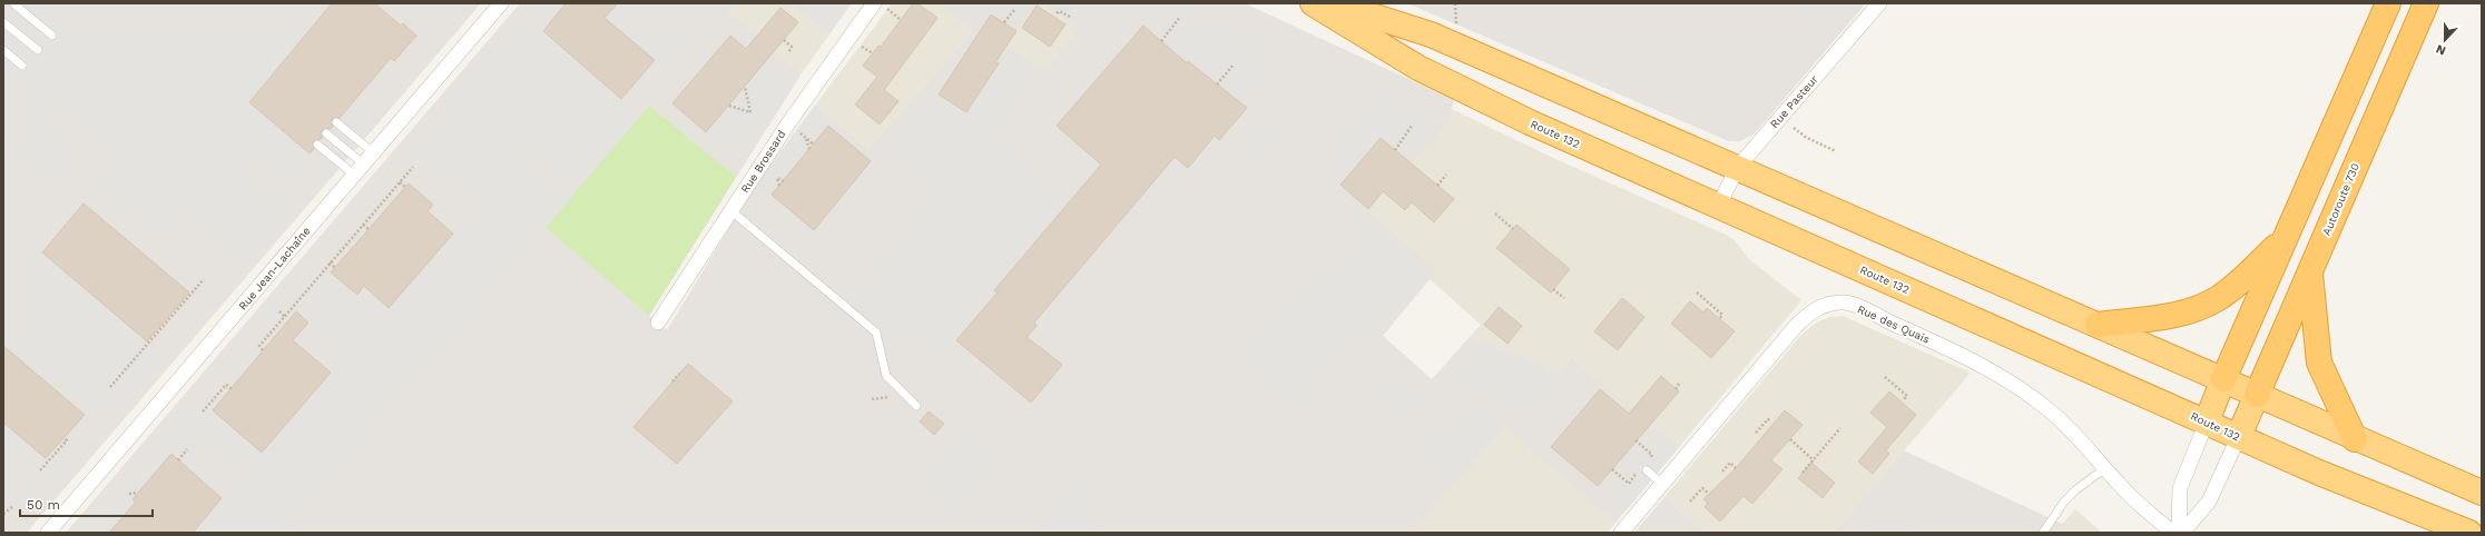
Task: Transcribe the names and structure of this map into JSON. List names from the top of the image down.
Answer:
{
  "streets": {
    "highway": ["Route 132", "Autoroute 730"],
    "street": [
      "Rue Pasteur",
      "Rue Brossard",
      "Rue Jean-Lachaîne",
      "Rue des Quais"
    ]
  },
  "crossings": [
    ["Rue Pasteur", "Route 132"]
  ],
  "scale_bar": "50 m",
  "north": "bottom"
}
